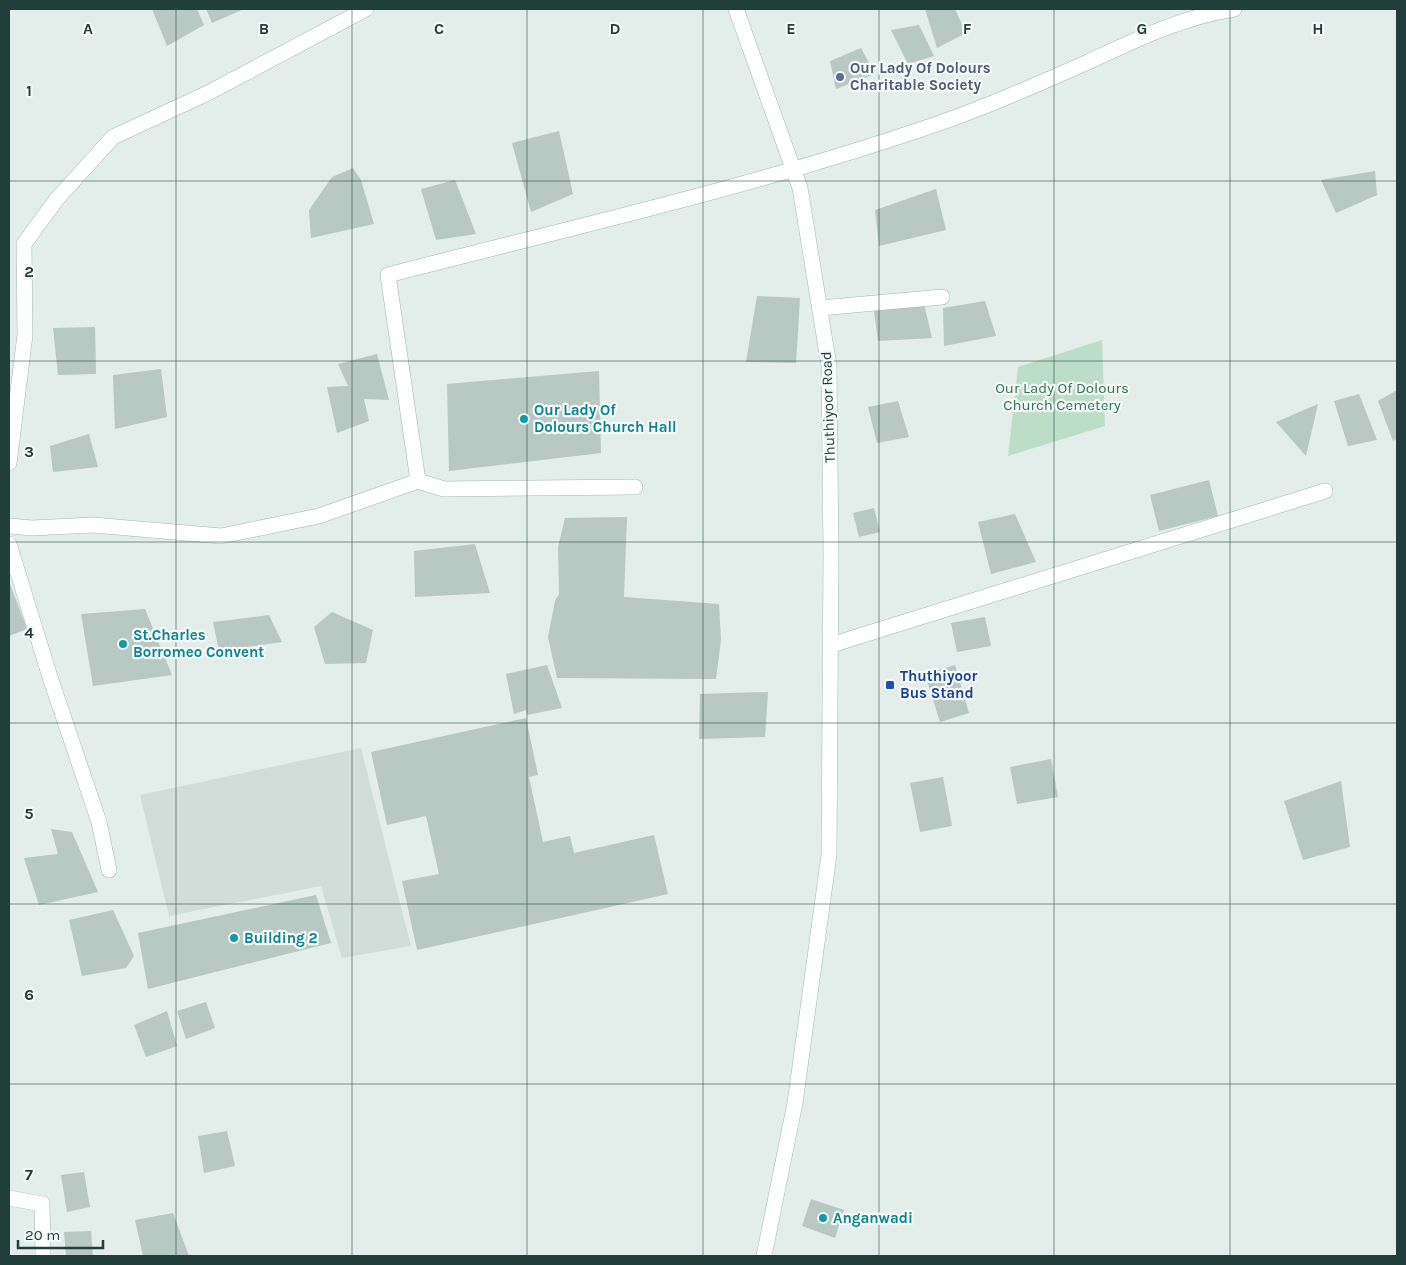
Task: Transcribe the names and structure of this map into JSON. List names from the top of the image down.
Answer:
{
  "streets": {
    "street": ["Thuthiyoor Road"]
  },
  "parks": ["Our Lady Of Dolours Church Cemetery"],
  "places": {
    "other": [
      "Our Lady Of Dolours Charitable Society",
      "Our Lady Of Dolours Church Hall",
      "St.Charles Borromeo Convent",
      "Building 2",
      "Anganwadi"
    ],
    "transit": ["Thuthiyoor Bus Stand"]
  },
  "scale_bar": "20 m",
  "grid": {
    "columns": [
      "A",
      "B",
      "C",
      "D",
      "E",
      "F",
      "G",
      "H"
    ],
    "rows": [
      "1",
      "2",
      "3",
      "4",
      "5",
      "6",
      "7"
    ]
  }
}
